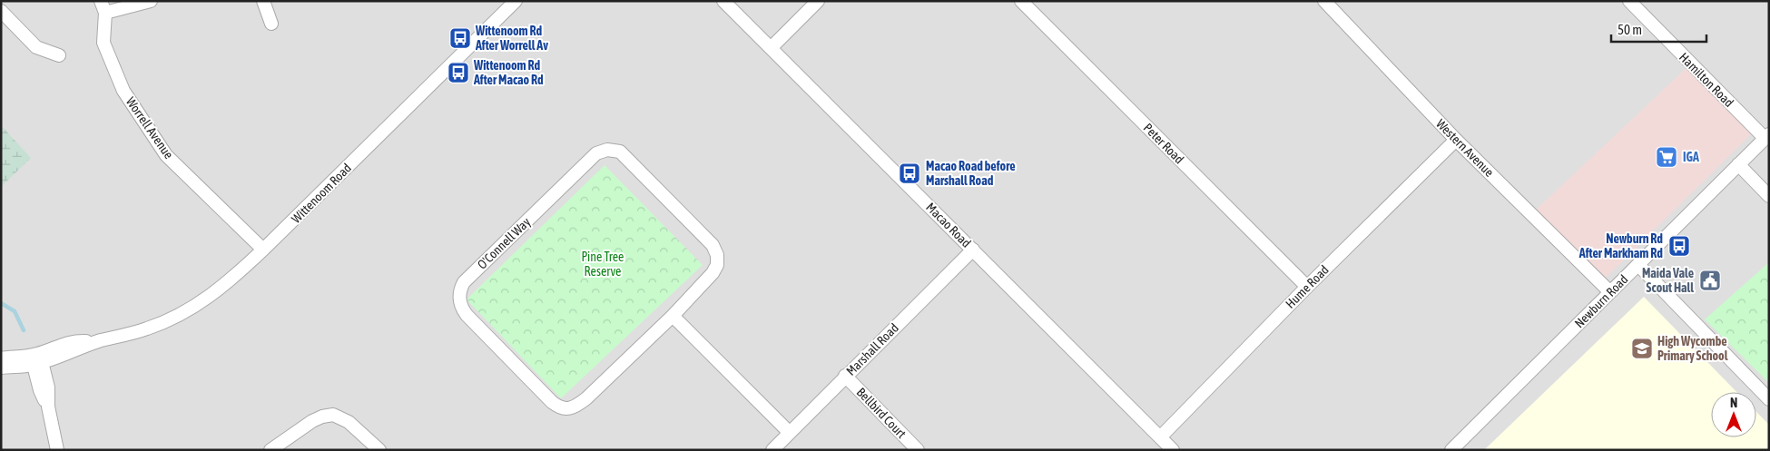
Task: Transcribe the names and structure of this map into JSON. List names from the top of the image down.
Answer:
{
  "streets": {
    "street": [
      "Hamilton Road",
      "Worrell Avenue",
      "Peter Road",
      "Western Avenue",
      "Wittenoom Road",
      "Macao Road",
      "O'Connell Way",
      "Hume Road",
      "Newburn Road",
      "Marshall Road",
      "Bellbird Court"
    ]
  },
  "crossings": [
    ["Hamilton Road", "Newburn Road"],
    ["Worrell Avenue", "Wittenoom Road"],
    ["Peter Road", "Hume Road"],
    ["Western Avenue", "Hume Road"],
    ["Western Avenue", "Newburn Road"],
    ["Macao Road", "Hume Road"],
    ["Macao Road", "Marshall Road"],
    ["Marshall Road", "Bellbird Court"]
  ],
  "parks": ["Pine Tree Reserve"],
  "places": {
    "bus stop": [
      "Wittenoom Rd After Worrell Av",
      "Wittenoom Rd After Macao Rd",
      "Macao Road before Marshall Road",
      "Newburn Rd After Markham Rd"
    ],
    "supermarket": ["IGA"],
    "public building": ["Maida Vale Scout Hall"],
    "school or university": ["High Wycombe Primary School"]
  },
  "scale_bar": "50 m",
  "north": "top"
}
